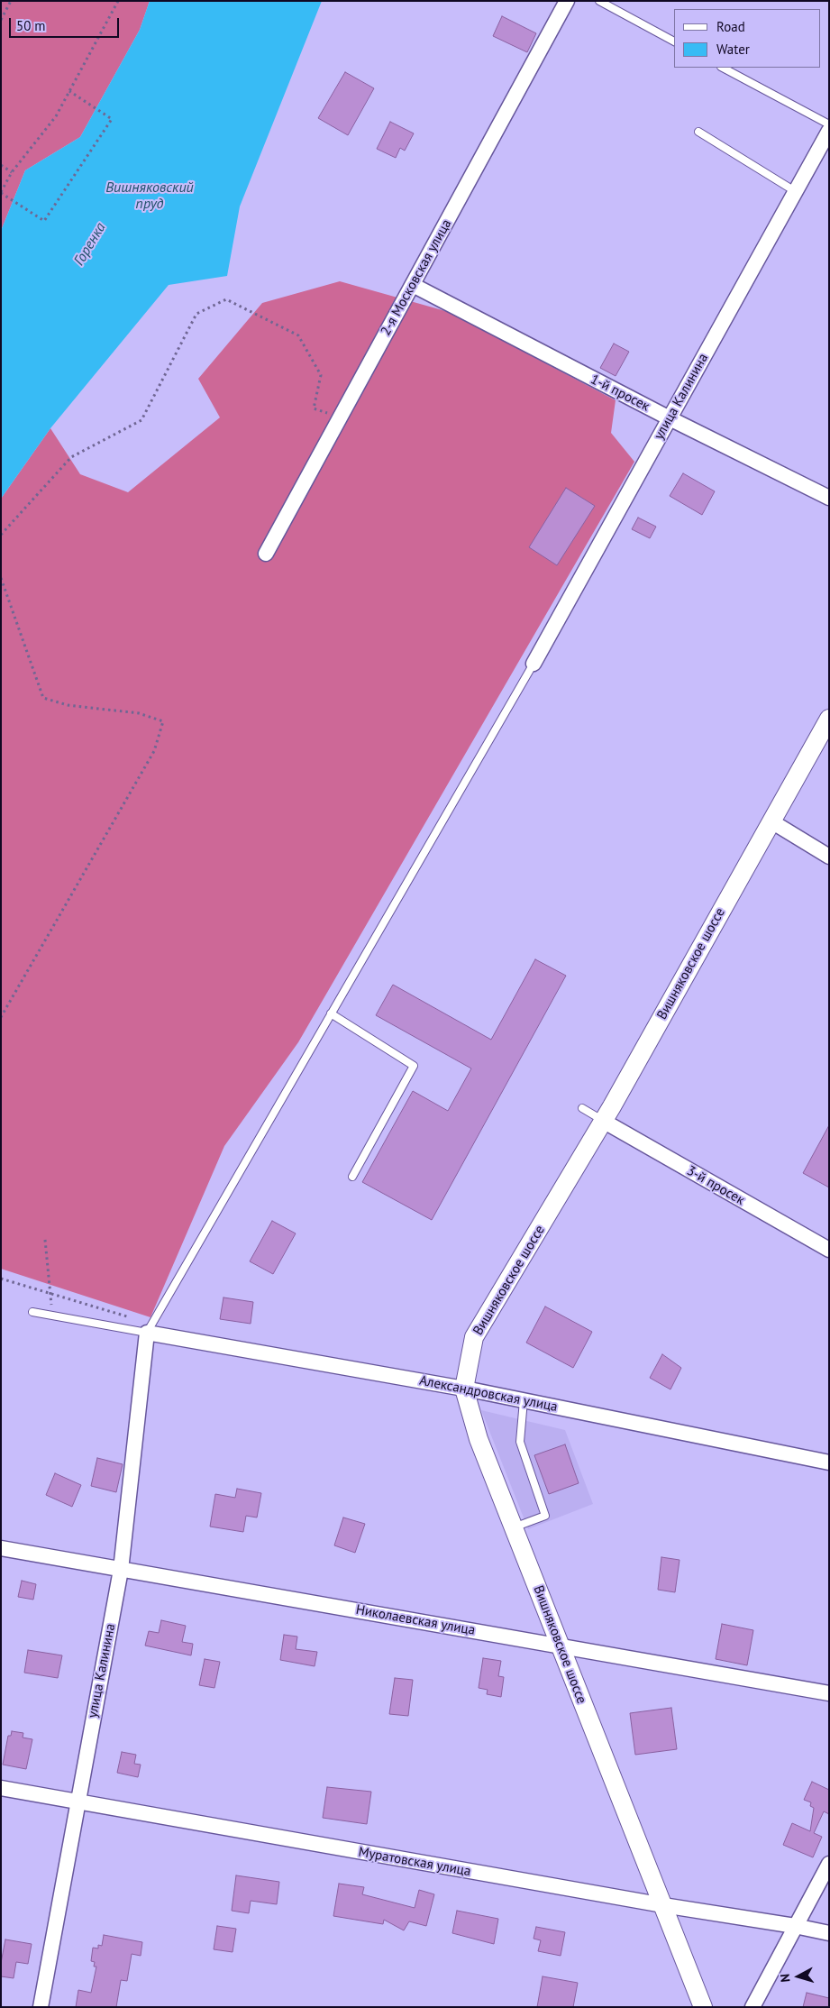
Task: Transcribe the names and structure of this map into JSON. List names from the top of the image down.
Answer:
{
  "streets": {
    "street": [
      "2-я Московская улица",
      "1-й просек",
      "улица Калинина",
      "Вишняковское шоссе",
      "3-й просек",
      "Александровская улица",
      "Николаевская улица",
      "Муратовская улица"
    ]
  },
  "crossings": [
    ["2-я Московская улица", "1-й просек"],
    ["1-й просек", "улица Калинина"],
    ["улица Калинина", "Александровская улица"],
    ["улица Калинина", "Николаевская улица"],
    ["улица Калинина", "Муратовская улица"],
    ["Вишняковское шоссе", "3-й просек"],
    ["Вишняковское шоссе", "Александровская улица"],
    ["Вишняковское шоссе", "Николаевская улица"],
    ["Вишняковское шоссе", "Муратовская улица"]
  ],
  "water": ["Вишняковский пруд", "Горенка"],
  "legend": ["Road", "Water"],
  "scale_bar": "50 m",
  "north": "left"
}
